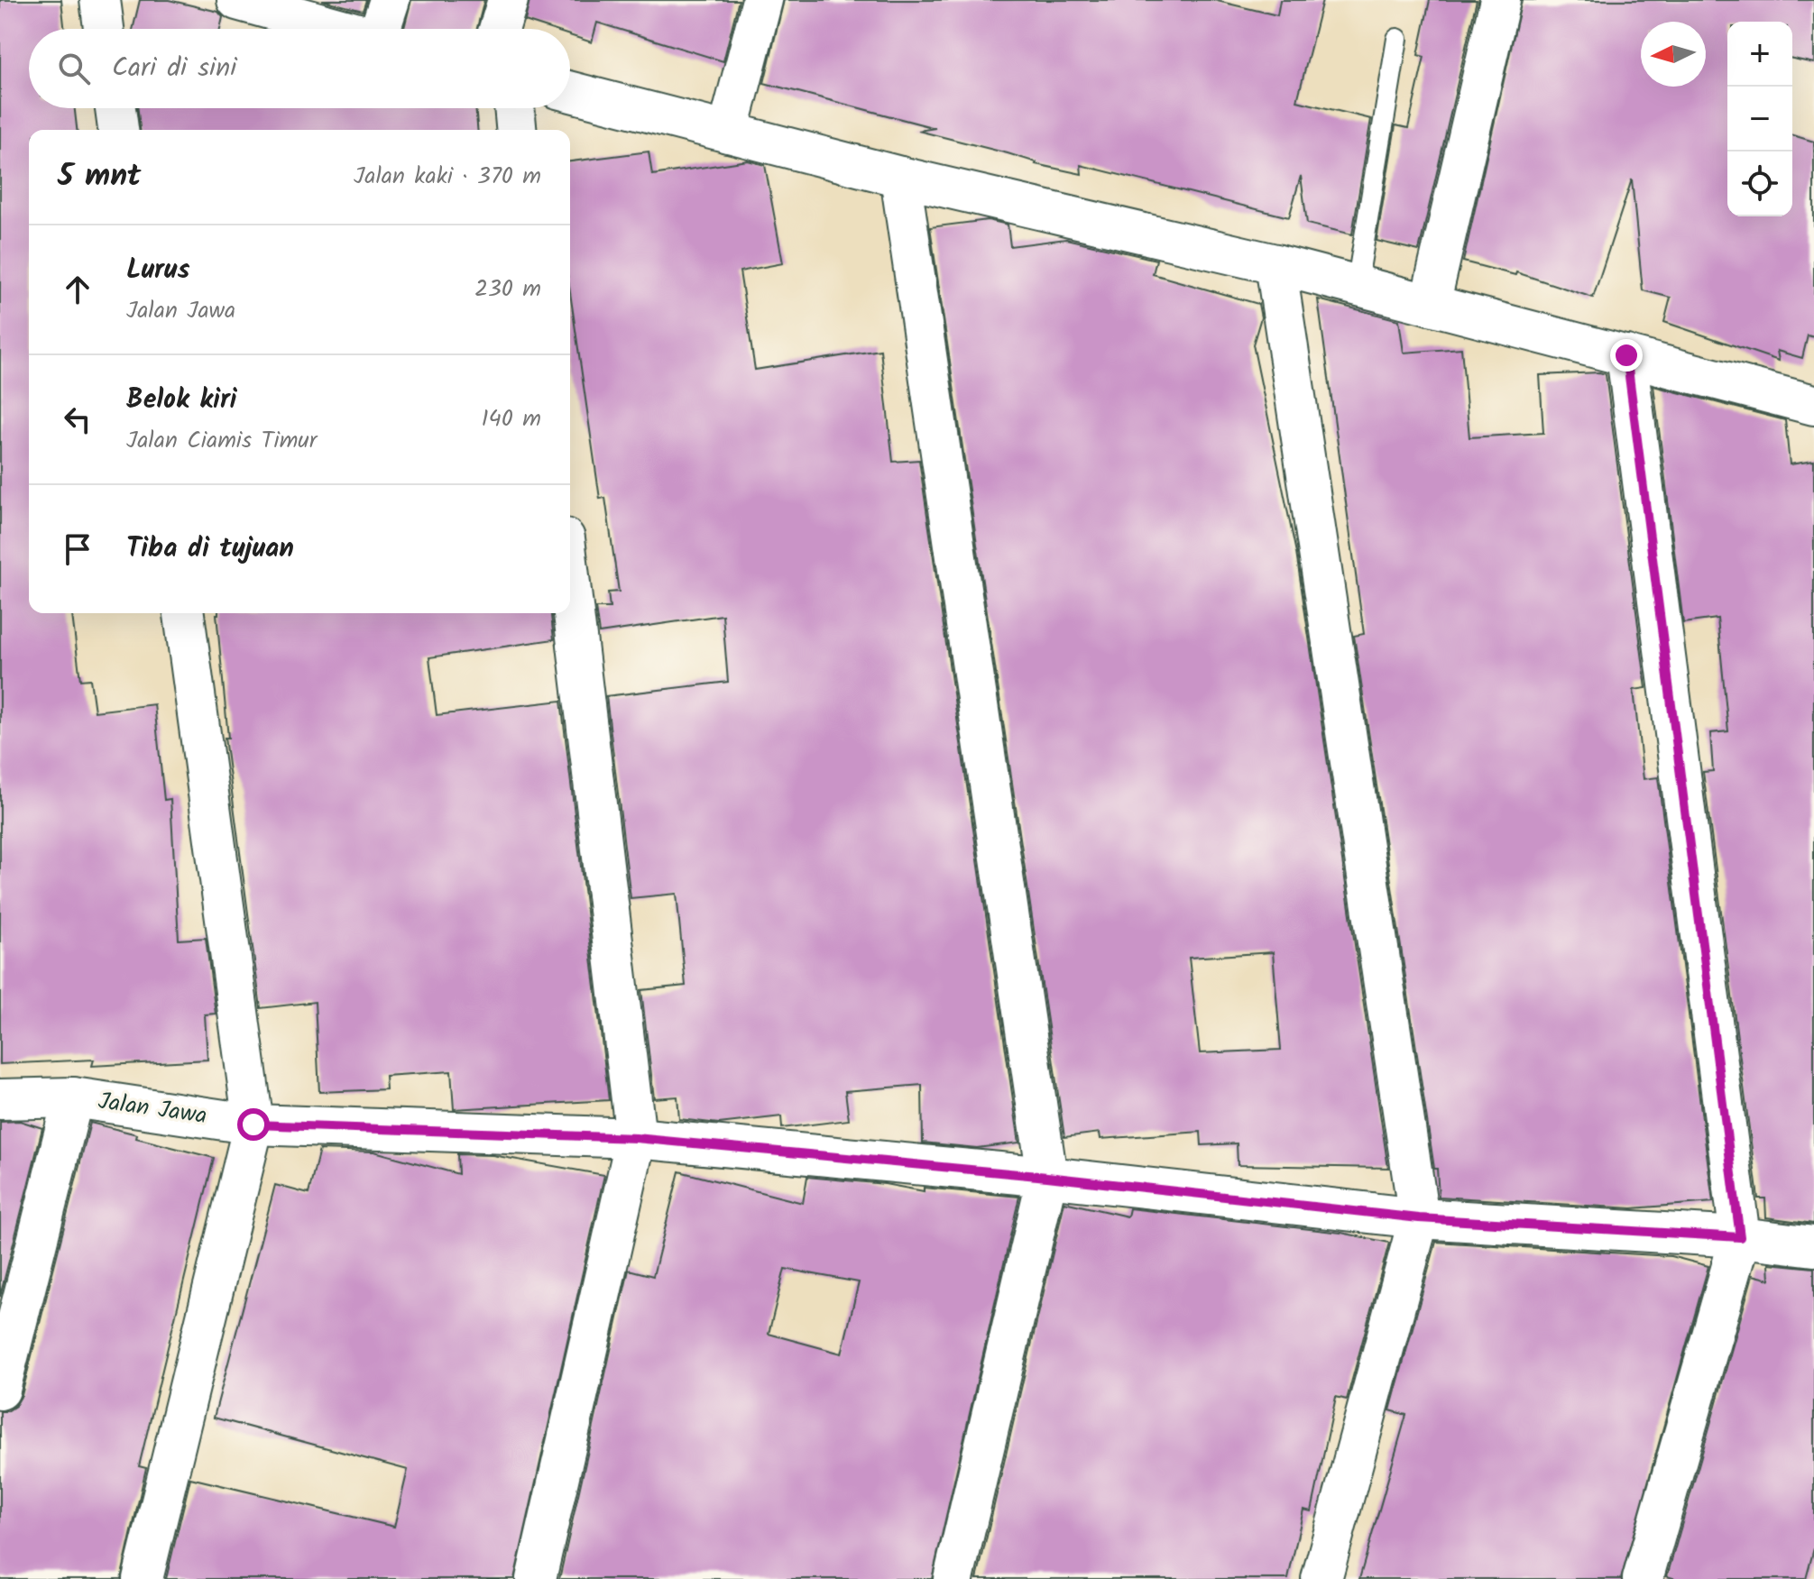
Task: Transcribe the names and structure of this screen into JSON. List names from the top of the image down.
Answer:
{
  "streets": {
    "street": ["Jalan Jawa"]
  },
  "north": "left",
  "page": {
    "map_buttons": ["+", "−"],
    "search": "Cari di sini",
    "heading": ["5 mnt", "Jalan kaki · 370 m"],
    "list": [
      ["Lurus", "Jalan Jawa", "230 m"],
      ["Belok kiri", "Jalan Ciamis Timur", "140 m"],
      "Tiba di tujuan"
    ]
  }
}
